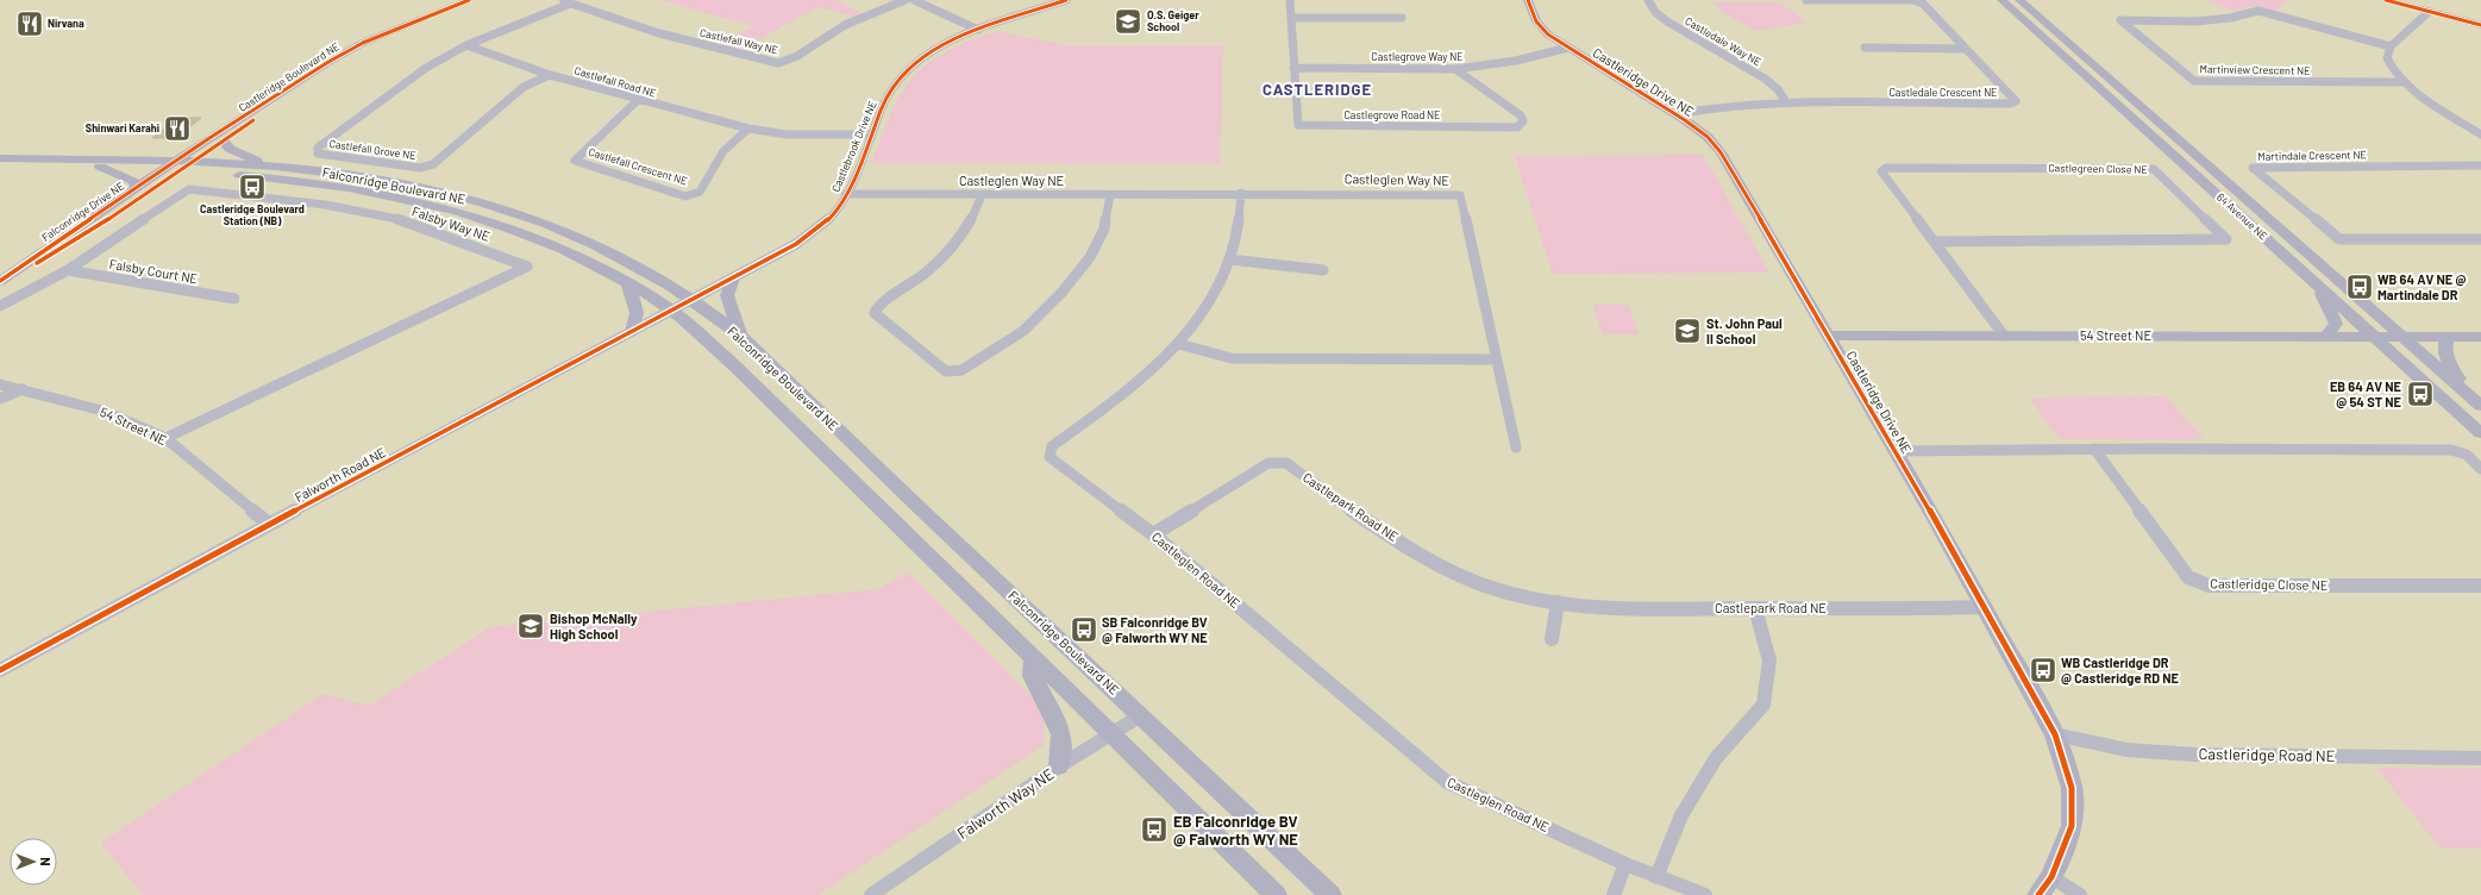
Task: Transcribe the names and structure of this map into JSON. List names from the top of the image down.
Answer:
{
  "streets": {
    "main road": [
      "Castleridge Boulevard NE",
      "Castleridge Drive NE",
      "Falconridge Boulevard NE",
      "Falconridge Drive NE",
      "64 Avenue NE",
      "54 Street NE"
    ],
    "street": [
      "Castlefall Way NE",
      "Castledale Way NE",
      "Castlegrove Way NE",
      "Martinview Crescent NE",
      "Castlefall Road NE",
      "Castledale Crescent NE",
      "Castlegrove Road NE",
      "Castlebrook Drive NE",
      "Castlefall Grove NE",
      "Martindale Crescent NE",
      "Castlefall Crescent NE",
      "Castlegreen Close NE",
      "Castleglen Way NE",
      "Falsby Way NE",
      "Falsby Court NE",
      "Falworth Road NE",
      "Castlepark Road NE",
      "Castleglen Road NE",
      "Castleridge Close NE",
      "Castleridge Road NE",
      "Falworth Way NE"
    ]
  },
  "crossings": [
    ["Castledale Way NE", "Castledale Crescent NE"],
    ["Castlegrove Way NE", "Castleridge Drive NE"],
    ["Castlegrove Way NE", "Castlegrove Road NE"],
    ["Castleridge Boulevard NE", "Falconridge Boulevard NE"],
    ["Castleridge Boulevard NE", "Falconridge Drive NE"],
    ["Castlefall Road NE", "Castlebrook Drive NE"],
    ["Castlefall Road NE", "Castlefall Grove NE"],
    ["Castlefall Road NE", "Castlefall Crescent NE"],
    ["Castleridge Drive NE", "Castledale Crescent NE"],
    ["Castleridge Drive NE", "54 Street NE"],
    ["Castleridge Drive NE", "Castlepark Road NE"],
    ["Castleridge Drive NE", "Castleridge Road NE"],
    ["Castlebrook Drive NE", "Castleglen Way NE"],
    ["Castlebrook Drive NE", "Falconridge Boulevard NE"],
    ["Castlebrook Drive NE", "Falworth Road NE"],
    ["Castlegreen Close NE", "54 Street NE"],
    ["Castleglen Way NE", "Castleglen Road NE"],
    ["Falconridge Boulevard NE", "Falconridge Drive NE"],
    ["Falconridge Boulevard NE", "Falworth Road NE"],
    ["Falconridge Boulevard NE", "Falworth Way NE"],
    ["64 Avenue NE", "54 Street NE"],
    ["Falsby Way NE", "Falsby Court NE"],
    ["Falsby Way NE", "54 Street NE"],
    ["54 Street NE", "Falworth Road NE"],
    ["Castlepark Road NE", "Castleglen Road NE"]
  ],
  "districts": ["CASTLERIDGE"],
  "places": {
    "school or university": ["O.S. Geiger School", "St. John Paul II School", "Bishop McNally High School"],
    "restaurant": ["Nirvana", "Shinwari Karahi"],
    "bus stop": [
      "Castleridge Boulevard Station (NB)",
      "WB 64 AV NE @ Martindale DR",
      "EB 64 AV NE @ 54 ST NE",
      "SB Falconridge BV @ Falworth WY NE",
      "WB Castleridge DR @ Castleridge RD NE",
      "EB Falconridge BV @ Falworth WY NE"
    ]
  },
  "north": "right"
}
